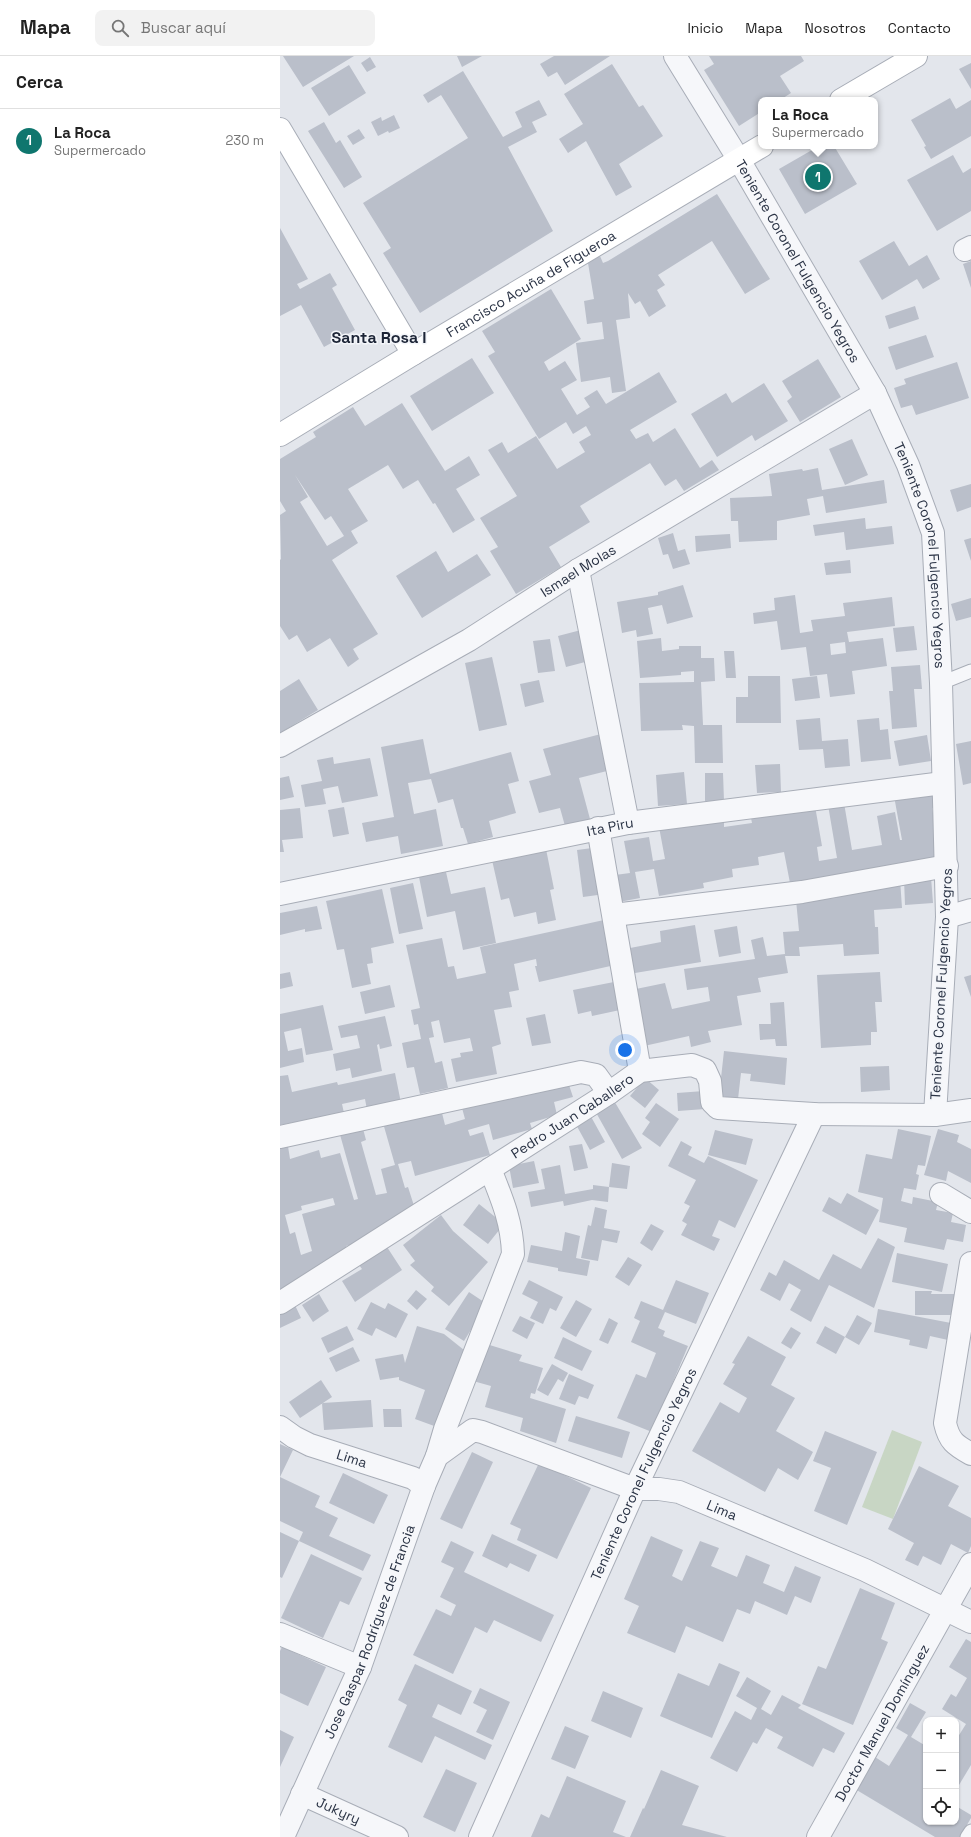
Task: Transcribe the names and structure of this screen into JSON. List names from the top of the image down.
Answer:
{
  "streets": {
    "street": [
      "Teniente Coronel Fulgencio Yegros",
      "Francisco Acuña de Figueroa",
      "Ismael Molas",
      "Ita Piru",
      "Pedro Juan Caballero",
      "Lima",
      "Jose Gaspar Rodríguez de Francia",
      "Doctor Manuel Domínguez",
      "Jukyry"
    ]
  },
  "crossings": [
    ["Teniente Coronel Fulgencio Yegros", "Francisco Acuña de Figueroa"],
    ["Teniente Coronel Fulgencio Yegros", "Ismael Molas"],
    ["Teniente Coronel Fulgencio Yegros", "Ita Piru"],
    ["Teniente Coronel Fulgencio Yegros", "Pedro Juan Caballero"],
    ["Teniente Coronel Fulgencio Yegros", "Lima"],
    ["Pedro Juan Caballero", "Jose Gaspar Rodríguez de Francia"],
    ["Lima", "Jose Gaspar Rodríguez de Francia"],
    ["Lima", "Doctor Manuel Domínguez"],
    ["Jose Gaspar Rodríguez de Francia", "Jukyry"]
  ],
  "districts": ["Santa Rosa I"],
  "page": {
    "header": "Mapa",
    "search": "Buscar aquí",
    "nav": [
      "Inicio",
      "Mapa",
      "Nosotros",
      "Contacto"
    ],
    "heading": "Cerca",
    "popup": ["La Roca", "Supermercado"],
    "list": [
      {
        "mark": "1",
        "name": "La Roca",
        "note": "Supermercado",
        "value": "230 m"
      }
    ],
    "pins": "1",
    "map_buttons": ["+", "−"]
  }
}
